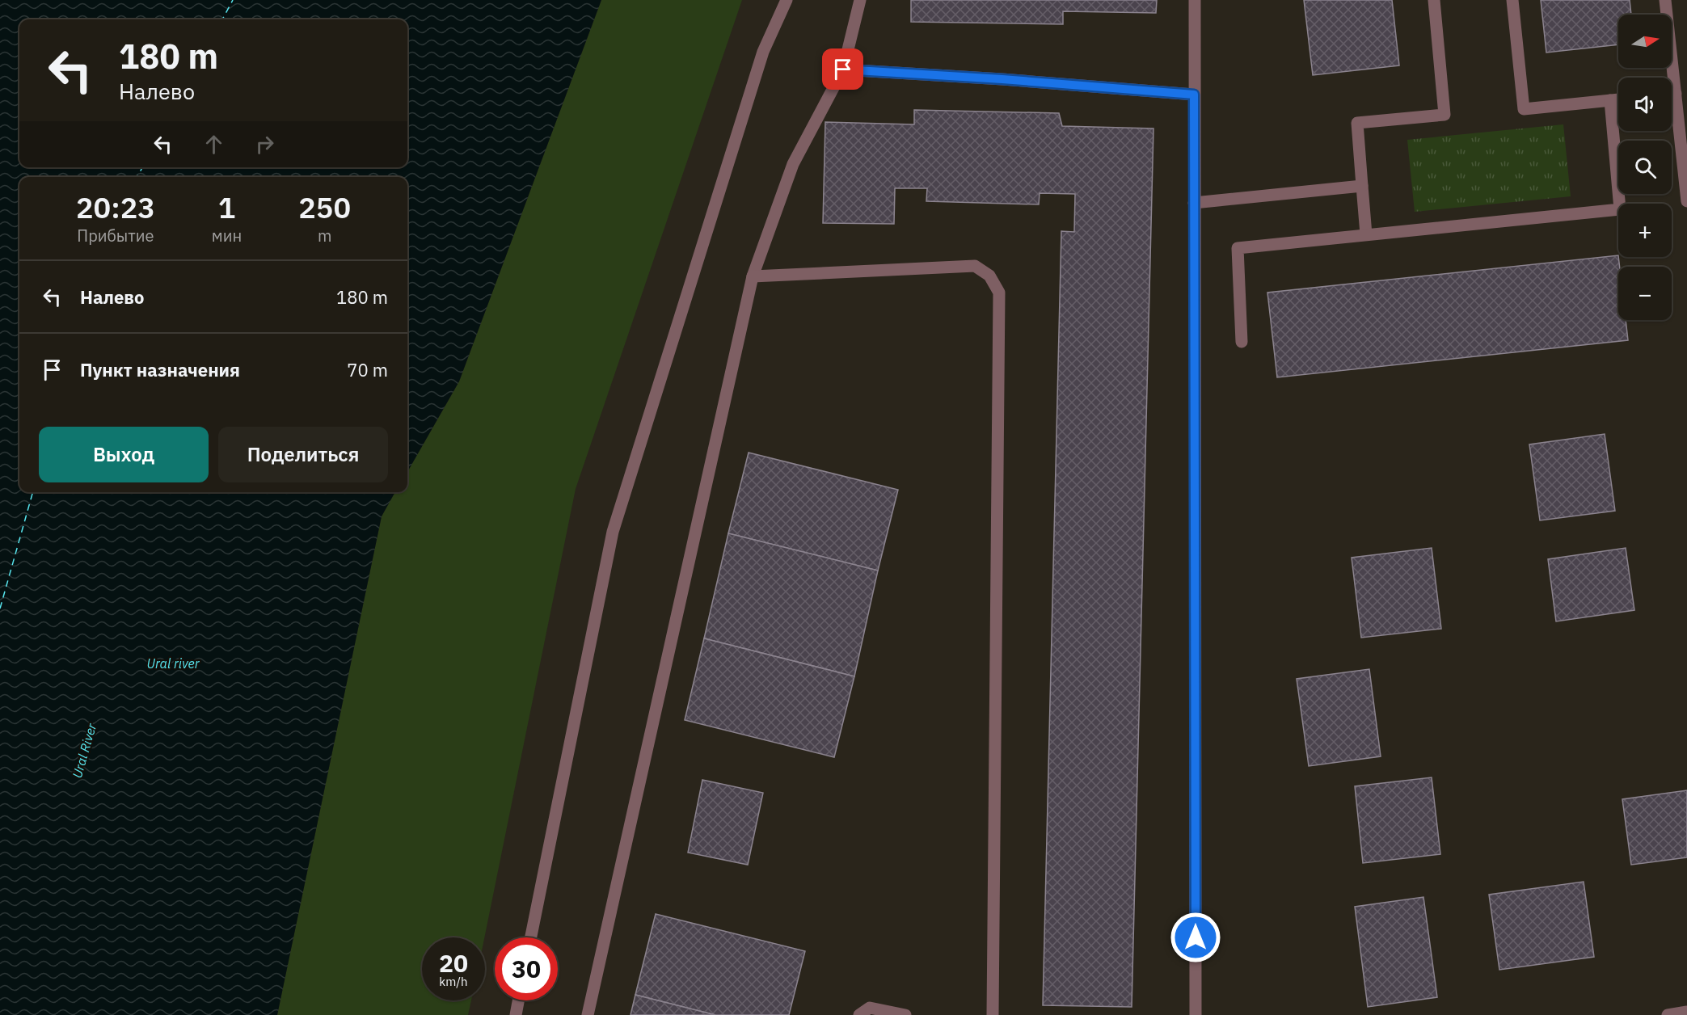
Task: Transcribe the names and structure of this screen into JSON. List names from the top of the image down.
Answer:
{
  "water": ["Ural river", "Ural River"],
  "north": "right",
  "page": {
    "map_buttons": ["+", "−"],
    "turn": ["180 m", "Налево"],
    "eta": [
      "20:23",
      "Прибытие",
      "1",
      "мин",
      "250",
      "m"
    ],
    "list": [
      {
        "name": "Налево",
        "value": "180 m"
      },
      {
        "name": "Пункт назначения",
        "value": "70 m"
      }
    ],
    "buttons": ["Выход", "Поделиться"],
    "speed": "20 km/h",
    "limit": "30"
  }
}
